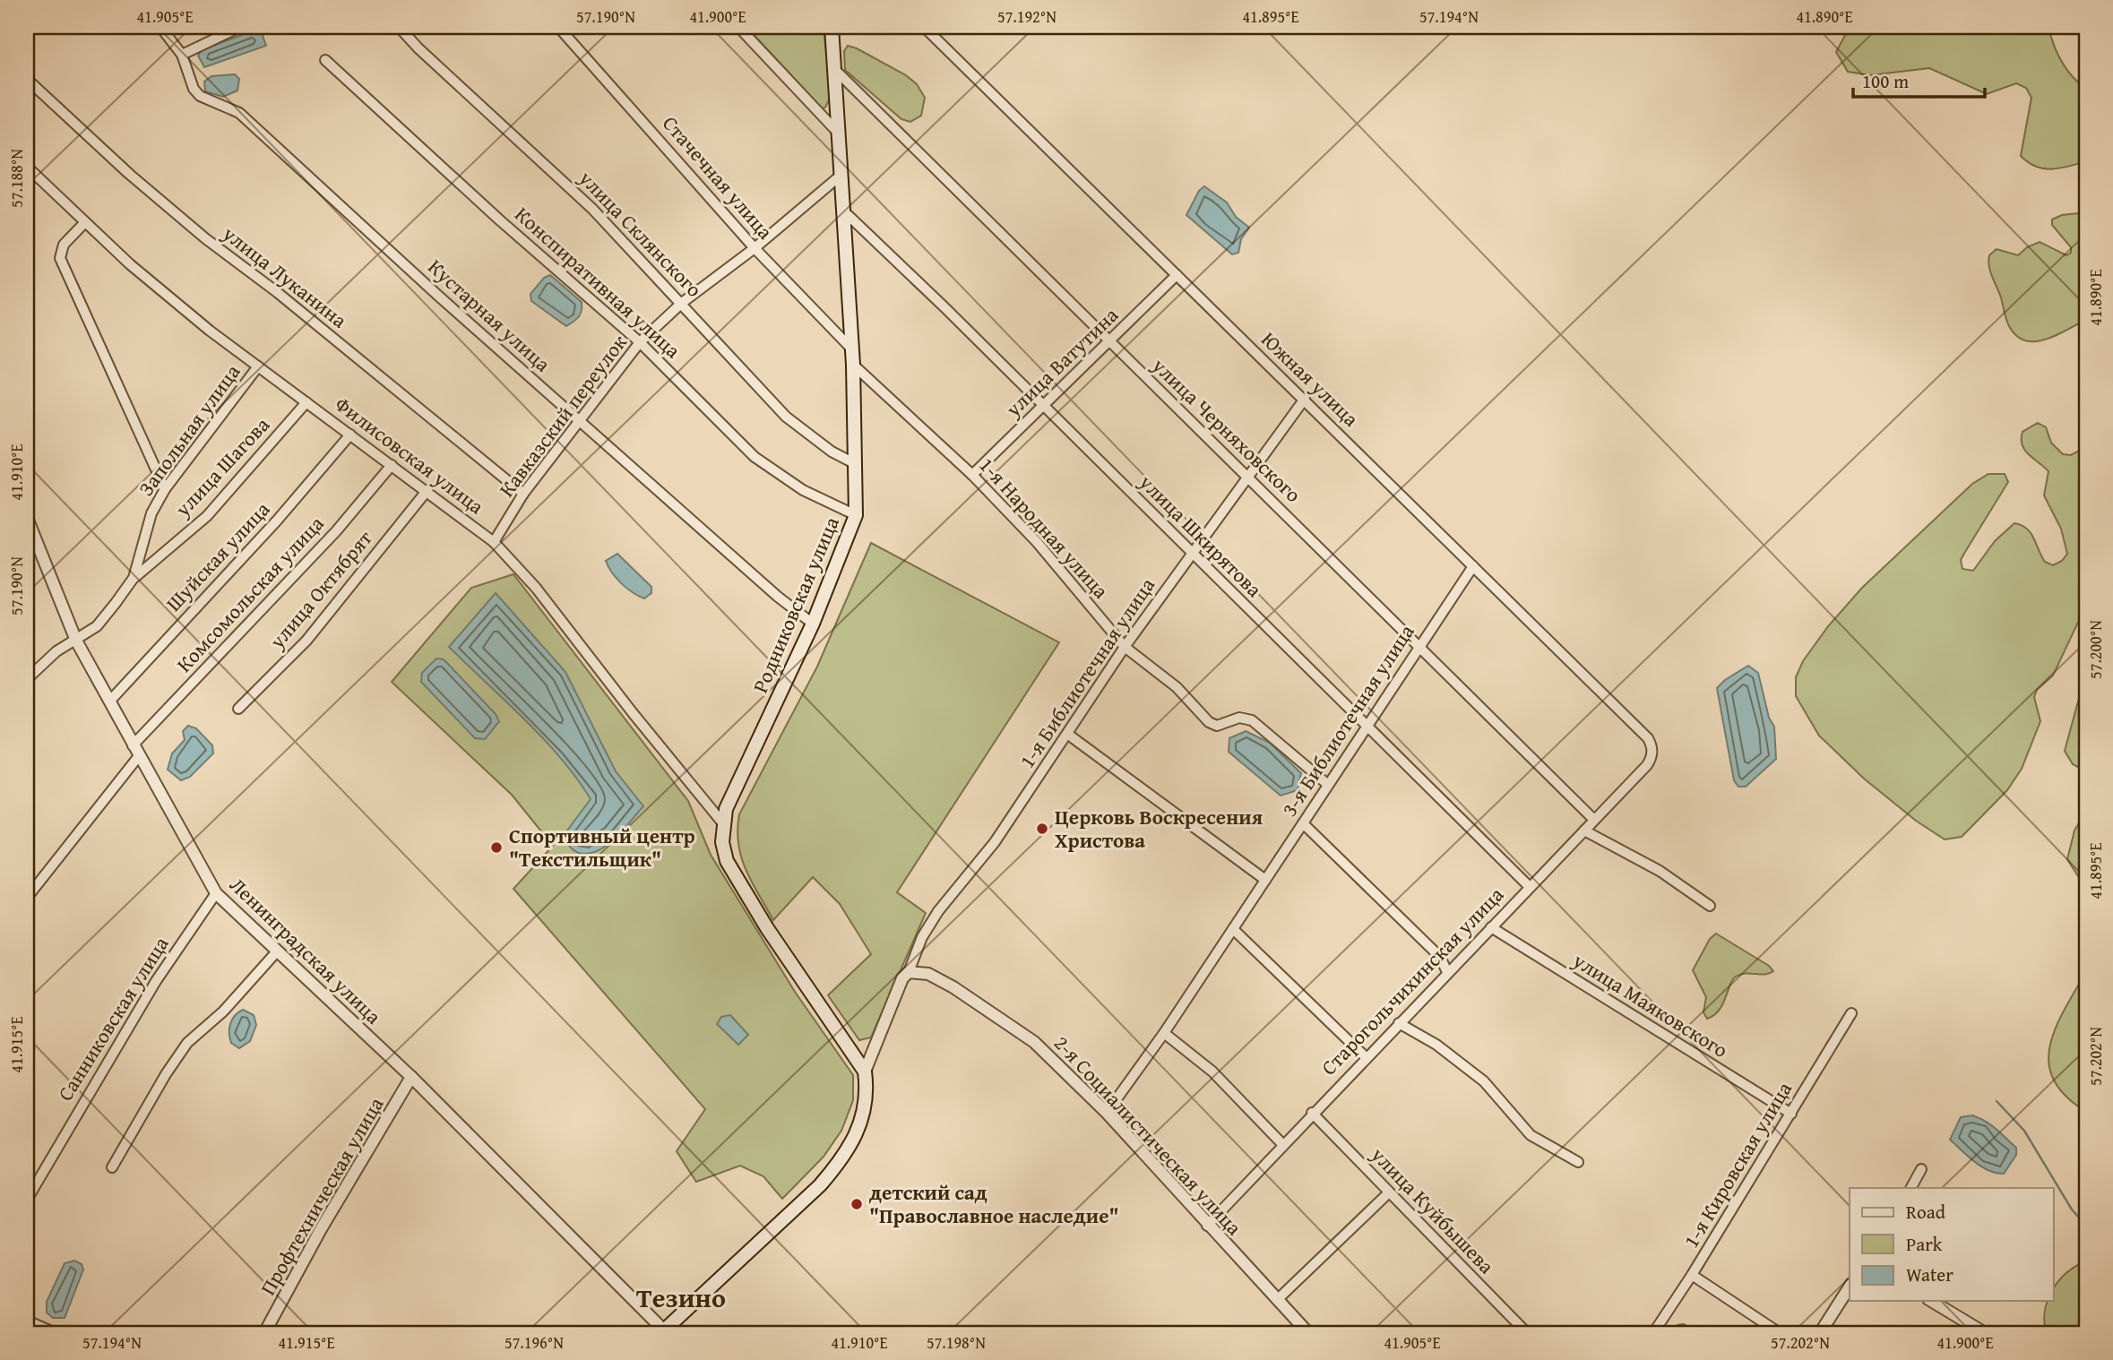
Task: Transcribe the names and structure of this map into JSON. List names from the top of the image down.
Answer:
{
  "streets": {
    "main road": ["Родниковская улица"],
    "street": [
      "Стачечная улица",
      "улица Склянского",
      "улица Луканина",
      "Конспиративная улица",
      "Кустарная улица",
      "улица Ватутина",
      "Южная улица",
      "Кавказский переулок",
      "Запольная улица",
      "улица Черняховского",
      "Филисовская улица",
      "улица Шагова",
      "1-я Народная улица",
      "улица Шкирятова",
      "Шуйская улица",
      "улица Октябрят",
      "Комсомольская улица",
      "1-я Библиотечная улица",
      "3-я Библиотечная улица",
      "Ленинградская улица",
      "Старогольчихинская улица",
      "улица Маяковского",
      "Санниковская улица",
      "2-я Социалистическая улица",
      "1-я Кировская улица",
      "Профтехническая улица",
      "улица Куйбышева"
    ]
  },
  "crossings": [
    ["Стачечная улица", "Кавказский переулок"],
    ["Стачечная улица", "Родниковская улица"],
    ["улица Склянского", "Кавказский переулок"],
    ["улица Склянского", "Родниковская улица"],
    ["улица Луканина", "Кавказский переулок"],
    ["Конспиративная улица", "Кавказский переулок"],
    ["Конспиративная улица", "Родниковская улица"],
    ["Кустарная улица", "Кавказский переулок"],
    ["Кустарная улица", "Родниковская улица"],
    ["улица Ватутина", "Южная улица"],
    ["улица Ватутина", "улица Черняховского"],
    ["улица Ватутина", "1-я Народная улица"],
    ["улица Ватутина", "улица Шкирятова"],
    ["Южная улица", "1-я Библиотечная улица"],
    ["Южная улица", "3-я Библиотечная улица"],
    ["Южная улица", "Старогольчихинская улица"],
    ["Кавказский переулок", "Филисовская улица"],
    ["Кавказский переулок", "Родниковская улица"],
    ["Запольная улица", "Филисовская улица"],
    ["Запольная улица", "улица Шагова"],
    ["Запольная улица", "Ленинградская улица"],
    ["улица Черняховского", "Родниковская улица"],
    ["улица Черняховского", "1-я Библиотечная улица"],
    ["улица Черняховского", "3-я Библиотечная улица"],
    ["улица Черняховского", "Старогольчихинская улица"],
    ["Филисовская улица", "улица Шагова"],
    ["Филисовская улица", "Шуйская улица"],
    ["Филисовская улица", "улица Октябрят"],
    ["Филисовская улица", "Комсомольская улица"],
    ["Филисовская улица", "Родниковская улица"],
    ["1-я Народная улица", "Родниковская улица"],
    ["1-я Народная улица", "1-я Библиотечная улица"],
    ["1-я Народная улица", "3-я Библиотечная улица"],
    ["улица Шкирятова", "Родниковская улица"],
    ["улица Шкирятова", "1-я Библиотечная улица"],
    ["улица Шкирятова", "3-я Библиотечная улица"],
    ["улица Шкирятова", "Старогольчихинская улица"],
    ["Шуйская улица", "Ленинградская улица"],
    ["Комсомольская улица", "Ленинградская улица"],
    ["1-я Библиотечная улица", "2-я Социалистическая улица"],
    ["3-я Библиотечная улица", "2-я Социалистическая улица"],
    ["Ленинградская улица", "Санниковская улица"],
    ["Ленинградская улица", "Профтехническая улица"],
    ["Старогольчихинская улица", "улица Маяковского"],
    ["Старогольчихинская улица", "2-я Социалистическая улица"],
    ["Старогольчихинская улица", "улица Куйбышева"],
    ["улица Маяковского", "1-я Кировская улица"]
  ],
  "districts": ["Тезино"],
  "places": ["Церковь Воскресения Христова", "Спортивный центр \"Текстильщик\"", "детский сад \"Православное наследие\""],
  "legend": ["Road", "Park", "Water"],
  "scale_bar": "100 m",
  "coordinates": [
    "41.905°E",
    "57.190°N",
    "41.900°E",
    "57.192°N",
    "41.895°E",
    "57.194°N",
    "41.890°E",
    "57.188°N",
    "41.910°E",
    "57.200°N",
    "41.915°E",
    "57.202°N",
    "57.196°N",
    "57.198°N"
  ]
}
